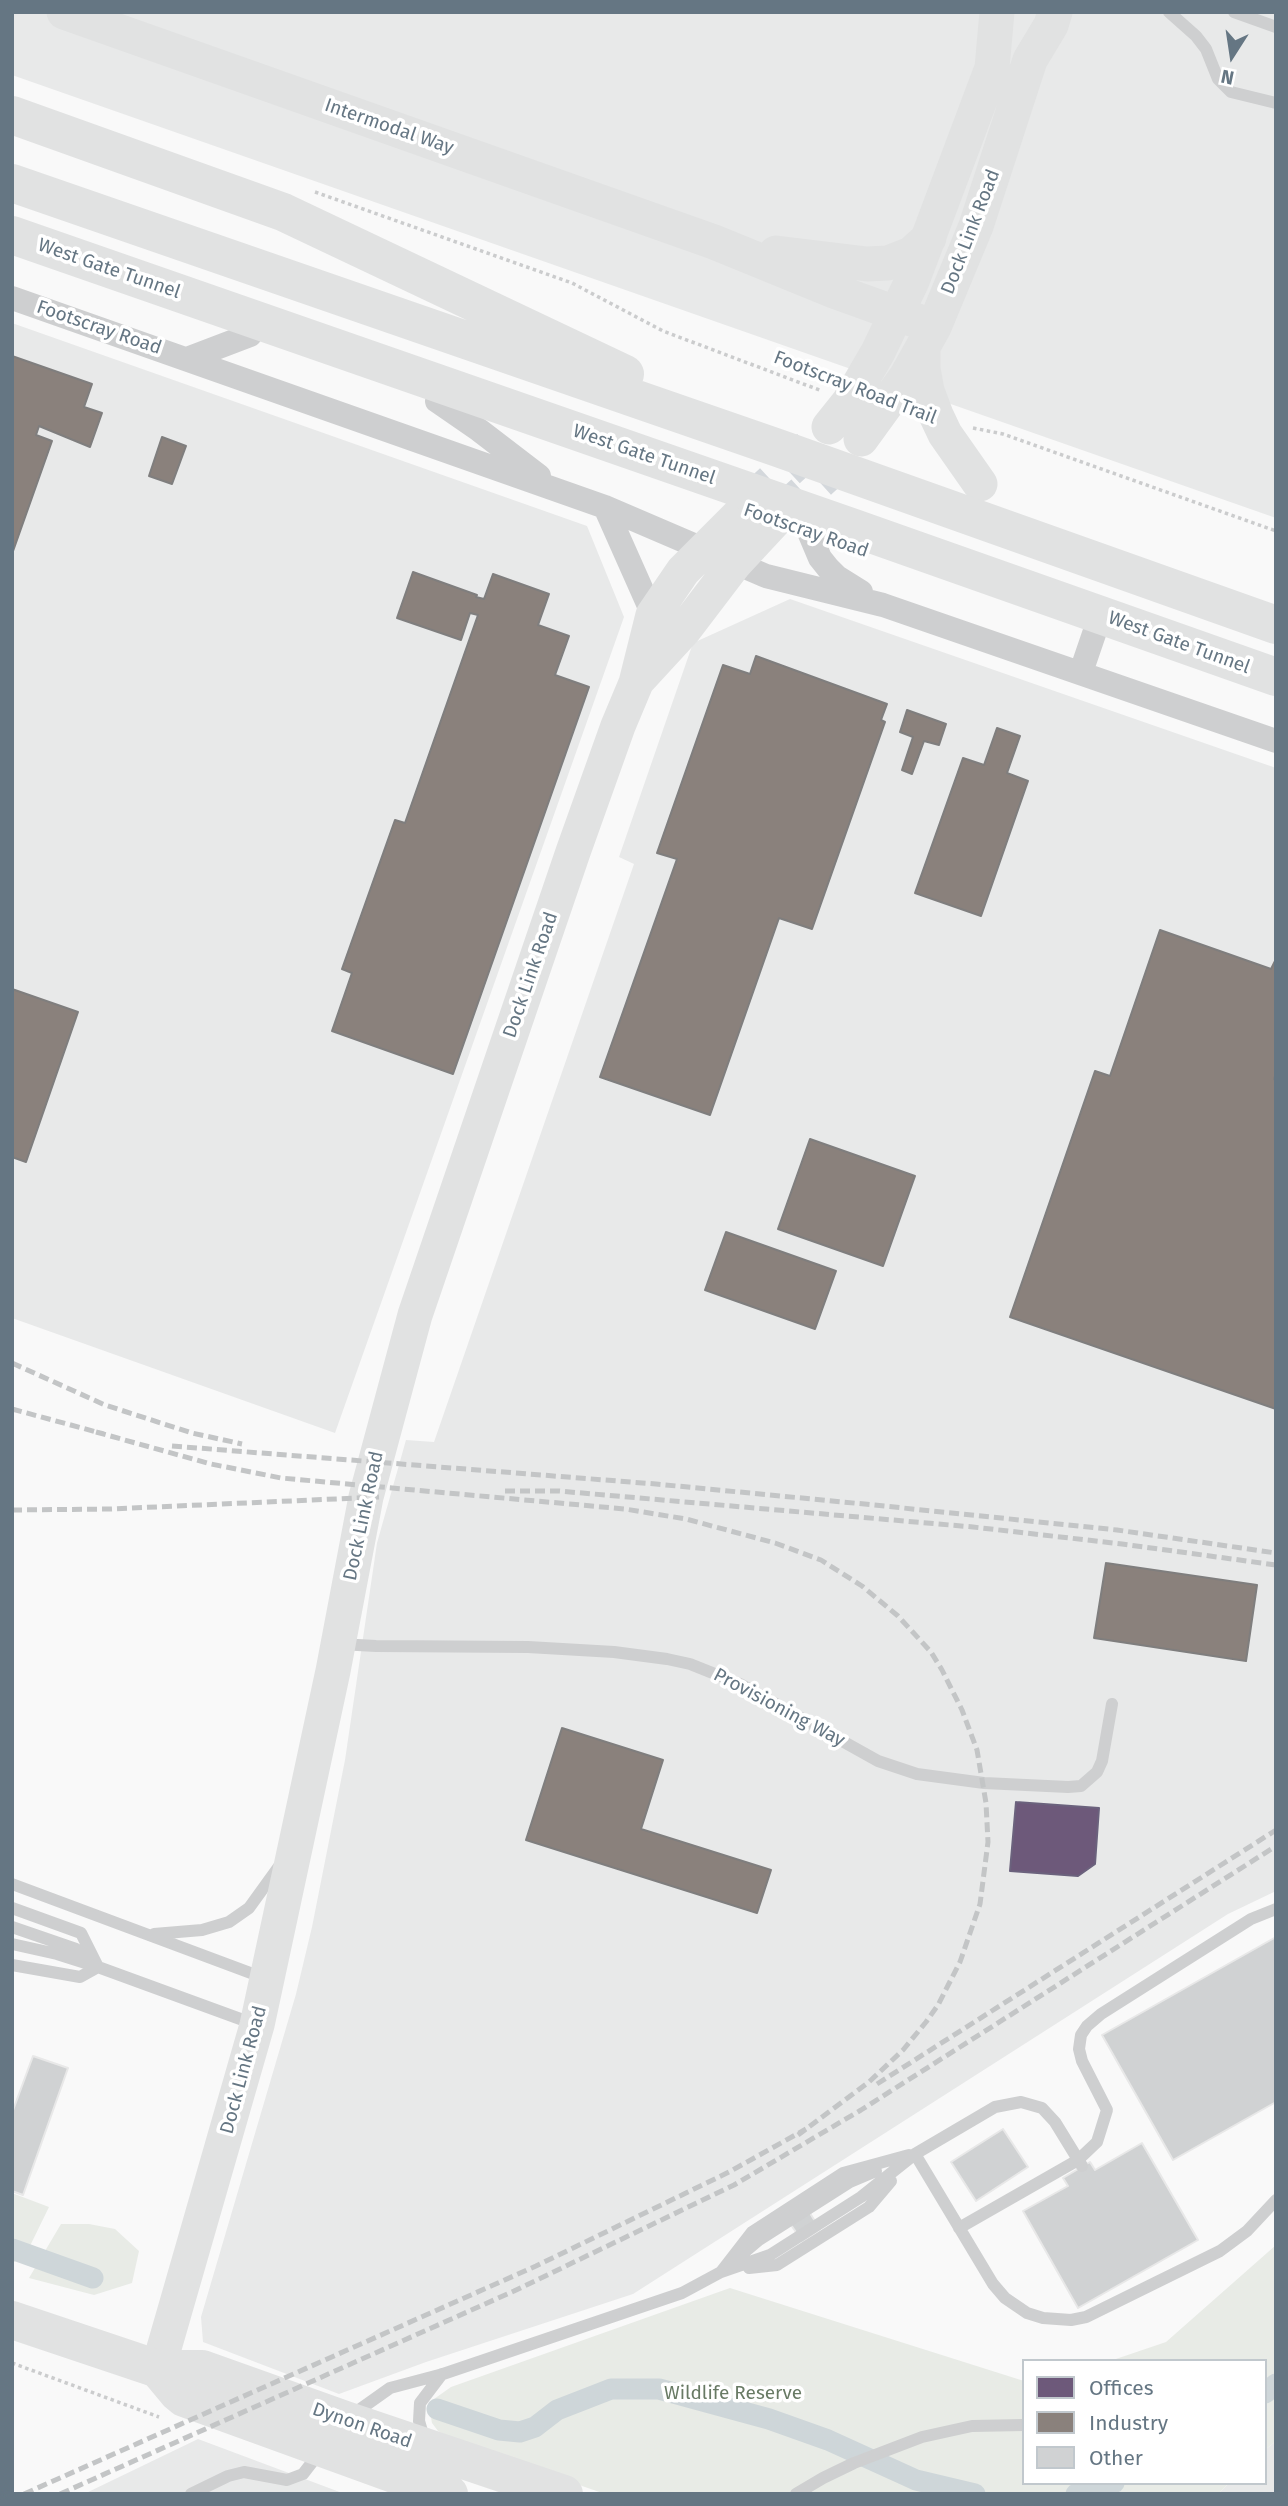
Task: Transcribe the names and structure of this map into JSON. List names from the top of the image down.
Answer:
{
  "streets": {
    "main road": ["West Gate Tunnel", "Footscray Road", "Dynon Road"],
    "street": ["Intermodal Way", "Dock Link Road"],
    "lane": ["Provisioning Way"],
    "path": ["Footscray Road Trail"]
  },
  "crossings": [
    ["Intermodal Way", "Dock Link Road"],
    ["Dock Link Road", "Footscray Road"],
    ["Dock Link Road", "Footscray Road Trail"],
    ["Dock Link Road", "Provisioning Way"],
    ["Dock Link Road", "Dynon Road"]
  ],
  "parks": ["Wildlife Reserve"],
  "legend": ["Offices", "Industry", "Other"],
  "north": "bottom"
}
